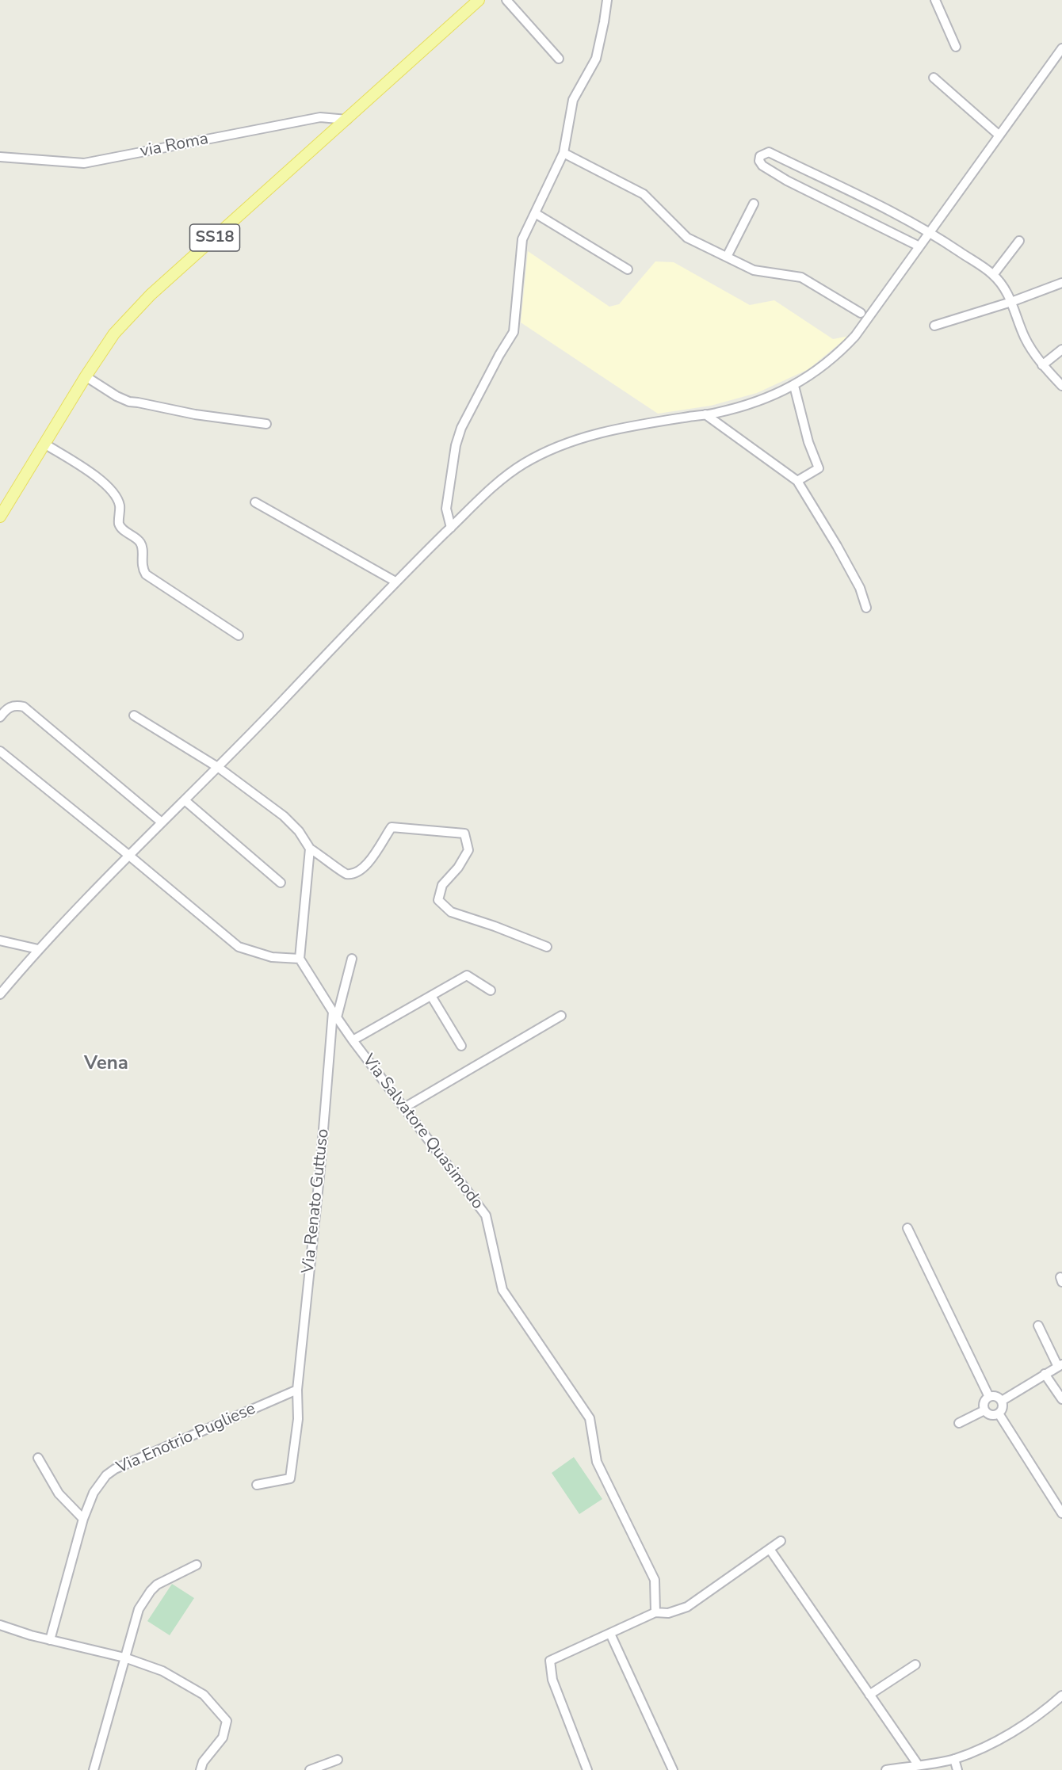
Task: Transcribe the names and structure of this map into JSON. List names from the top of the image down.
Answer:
{
  "streets": {
    "main road": ["SS18"],
    "street": [
      "via Roma",
      "Via Salvatore Quasimodo",
      "Via Renato Guttuso",
      "Via Enotrio Pugliese"
    ]
  },
  "crossings": [
    ["via Roma", "SS18"],
    ["Via Salvatore Quasimodo", "Via Renato Guttuso"],
    ["Via Renato Guttuso", "Via Enotrio Pugliese"]
  ],
  "districts": ["Vena"]
}
